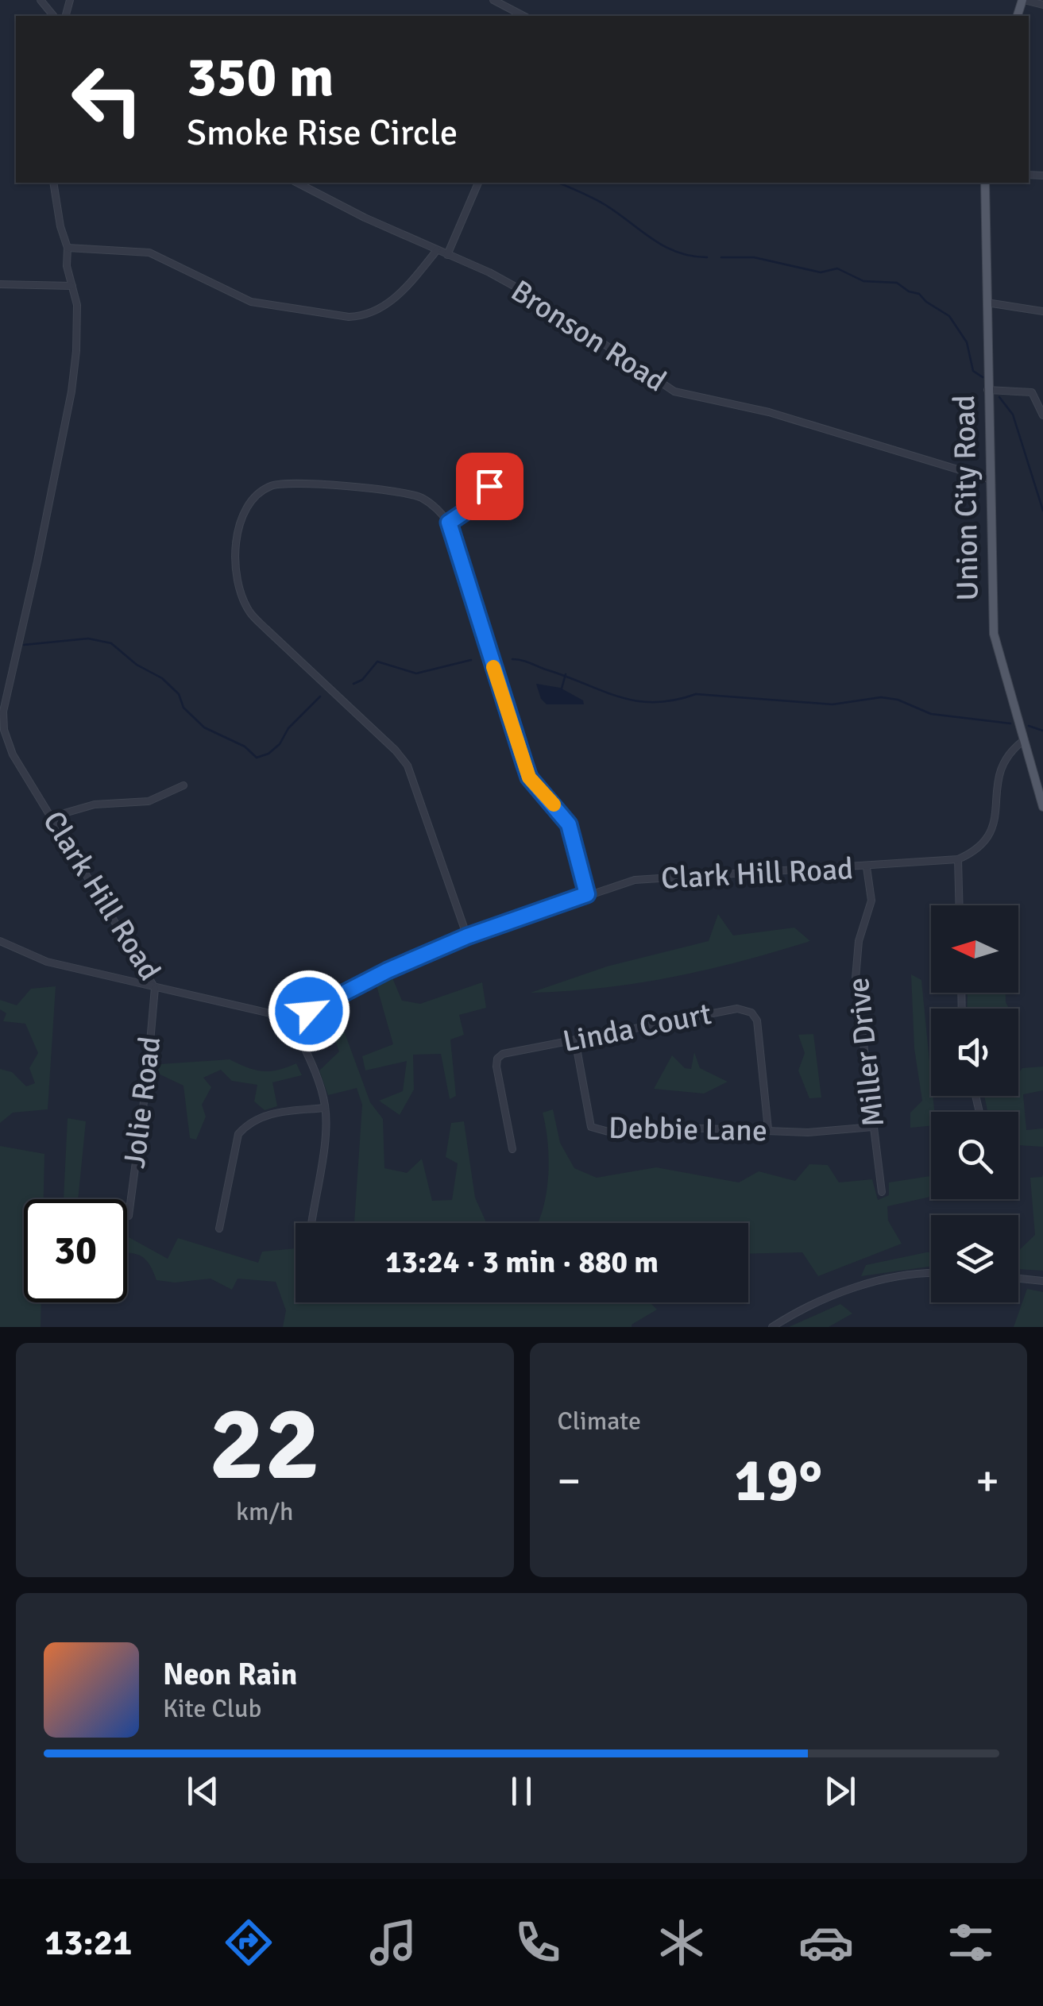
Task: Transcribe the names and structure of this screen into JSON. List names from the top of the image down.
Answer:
{
  "streets": {
    "main road": ["Union City Road"],
    "street": [
      "Bronson Road",
      "Clark Hill Road",
      "Linda Court",
      "Miller Drive",
      "Jolie Road",
      "Debbie Lane"
    ]
  },
  "crossings": [
    ["Bronson Road", "Union City Road"],
    ["Clark Hill Road", "Miller Drive"],
    ["Clark Hill Road", "Jolie Road"],
    ["Linda Court", "Debbie Lane"],
    ["Miller Drive", "Debbie Lane"]
  ],
  "north": "left",
  "page": {
    "turn": ["350 m", "Smoke Rise Circle"],
    "limit": "30",
    "trip": "13:24 · 3 min · 880 m",
    "tile": [
      ["22", "km/h"],
      "Climate"
    ],
    "heat": ["−", "19°", "+"],
    "song": ["Neon Rain", "Kite Club"],
    "tabs": "13:21"
  }
}
